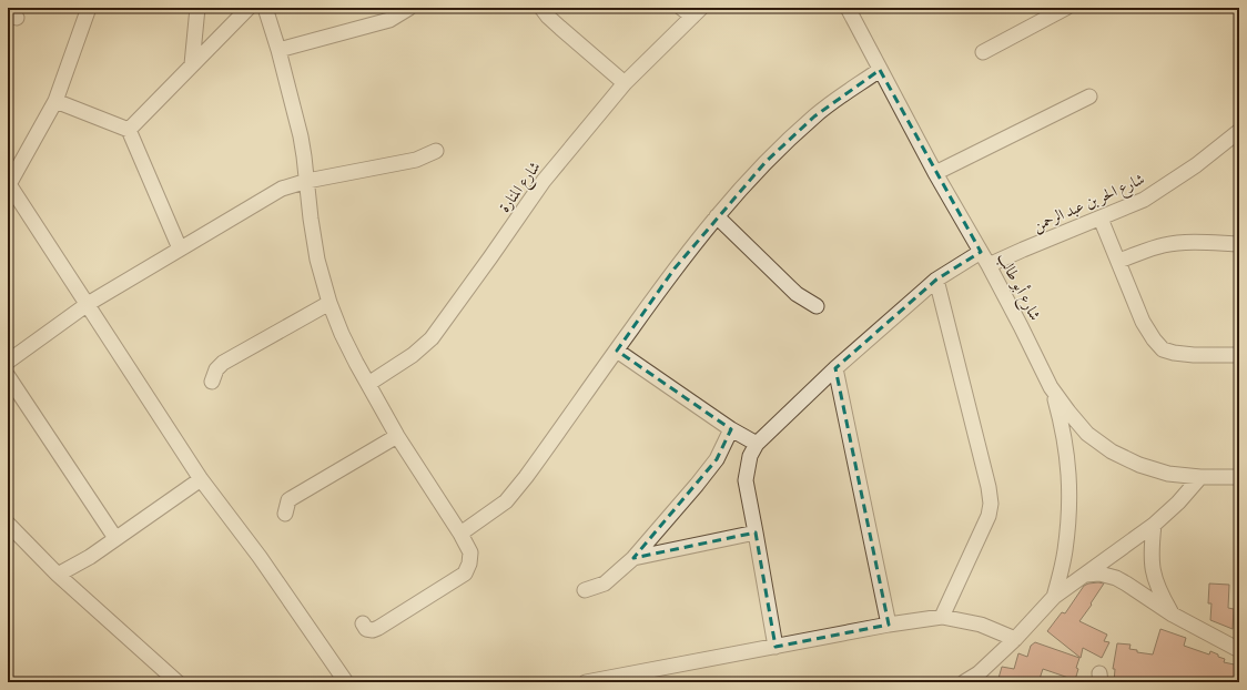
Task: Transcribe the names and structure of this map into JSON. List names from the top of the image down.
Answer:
{
  "streets": {
    "street": ["شارع المنارة", "شارع الحر بن عبد الرحمن", "شارع أبو طالب"]
  },
  "crossings": [
    ["شارع الحر بن عبد الرحمن", "شارع أبو طالب"]
  ]
}
